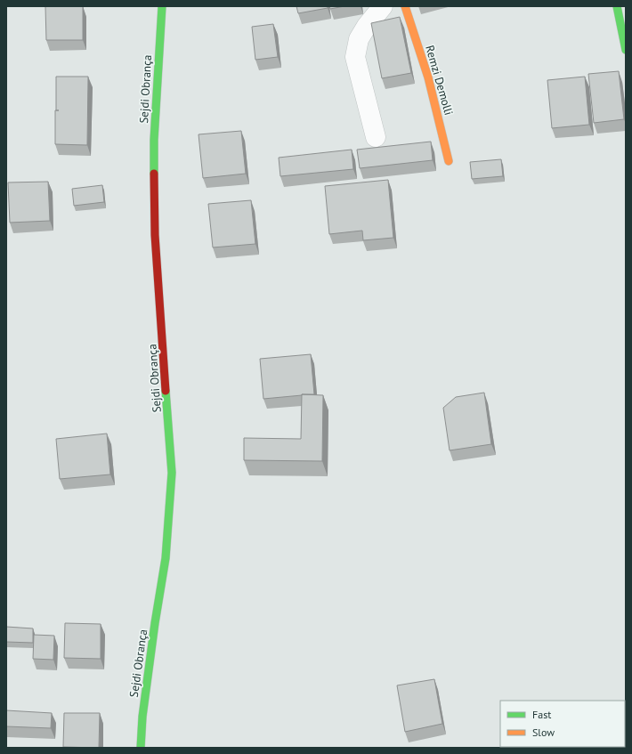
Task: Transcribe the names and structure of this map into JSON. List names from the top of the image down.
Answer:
{
  "streets": {
    "street": ["Remzi Demolli", "Sejdi Obrança"]
  },
  "legend": ["Fast", "Slow"]
}
